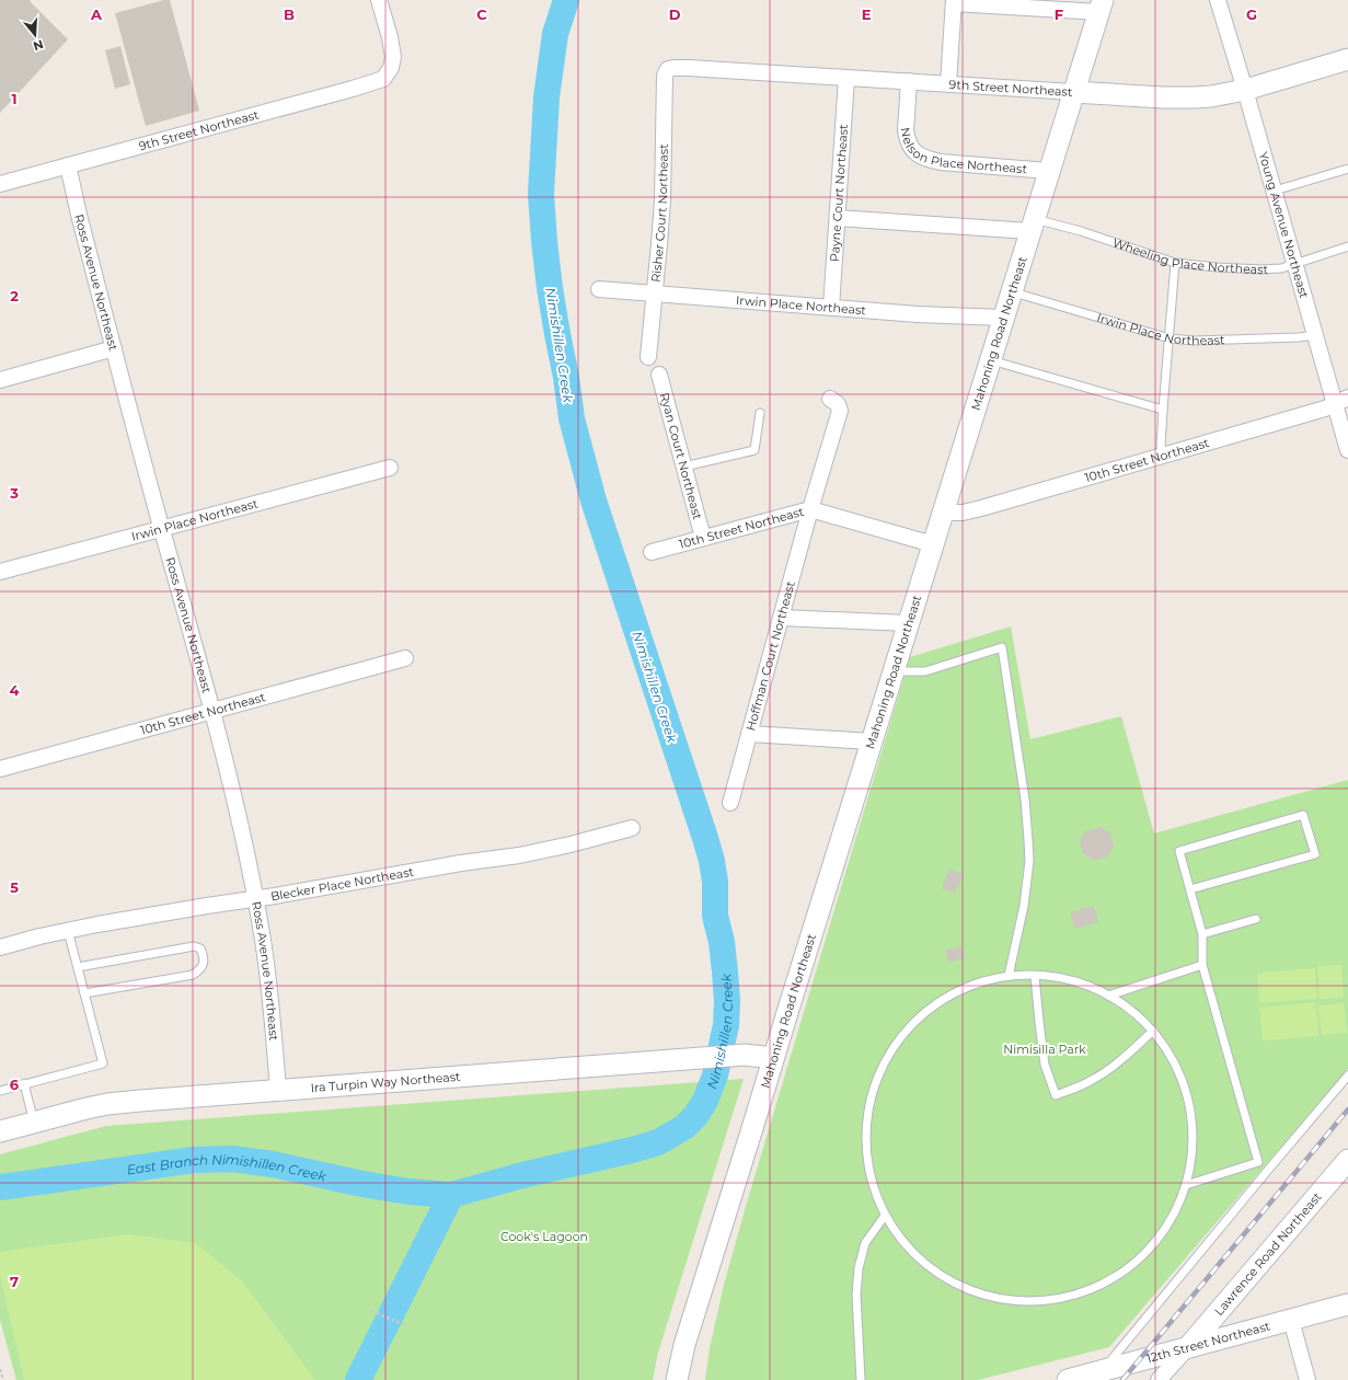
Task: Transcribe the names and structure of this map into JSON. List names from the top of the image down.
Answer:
{
  "streets": {
    "main road": [
      "9th Street Northeast",
      "Mahoning Road Northeast",
      "Ira Turpin Way Northeast",
      "Lawrence Road Northeast",
      "12th Street Northeast"
    ],
    "street": [
      "Nelson Place Northeast",
      "Payne Court Northeast",
      "Risher Court Northeast",
      "Young Avenue Northeast",
      "Wheeling Place Northeast",
      "Ross Avenue Northeast",
      "Irwin Place Northeast",
      "Ryan Court Northeast",
      "10th Street Northeast",
      "Hoffman Court Northeast",
      "Blecker Place Northeast"
    ]
  },
  "crossings": [
    ["9th Street Northeast", "Nelson Place Northeast"],
    ["9th Street Northeast", "Payne Court Northeast"],
    ["9th Street Northeast", "Risher Court Northeast"],
    ["9th Street Northeast", "Young Avenue Northeast"],
    ["9th Street Northeast", "Ross Avenue Northeast"],
    ["9th Street Northeast", "Mahoning Road Northeast"],
    ["Nelson Place Northeast", "Mahoning Road Northeast"],
    ["Payne Court Northeast", "Wheeling Place Northeast"],
    ["Payne Court Northeast", "Irwin Place Northeast"],
    ["Risher Court Northeast", "Irwin Place Northeast"],
    ["Young Avenue Northeast", "Wheeling Place Northeast"],
    ["Young Avenue Northeast", "Irwin Place Northeast"],
    ["Young Avenue Northeast", "10th Street Northeast"],
    ["Wheeling Place Northeast", "Mahoning Road Northeast"],
    ["Ross Avenue Northeast", "Irwin Place Northeast"],
    ["Ross Avenue Northeast", "10th Street Northeast"],
    ["Ross Avenue Northeast", "Blecker Place Northeast"],
    ["Ross Avenue Northeast", "Ira Turpin Way Northeast"],
    ["Irwin Place Northeast", "Mahoning Road Northeast"],
    ["Mahoning Road Northeast", "10th Street Northeast"],
    ["Mahoning Road Northeast", "Ira Turpin Way Northeast"],
    ["Ryan Court Northeast", "10th Street Northeast"],
    ["10th Street Northeast", "Hoffman Court Northeast"],
    ["Lawrence Road Northeast", "12th Street Northeast"]
  ],
  "water": ["Nimishillen Creek", "East Branch Nimishillen Creek"],
  "parks": ["Nimisilla Park", "Cook's Lagoon"],
  "north": "bottom",
  "grid": {
    "columns": [
      "A",
      "B",
      "C",
      "D",
      "E",
      "F",
      "G"
    ],
    "rows": [
      "1",
      "2",
      "3",
      "4",
      "5",
      "6",
      "7"
    ]
  }
}
